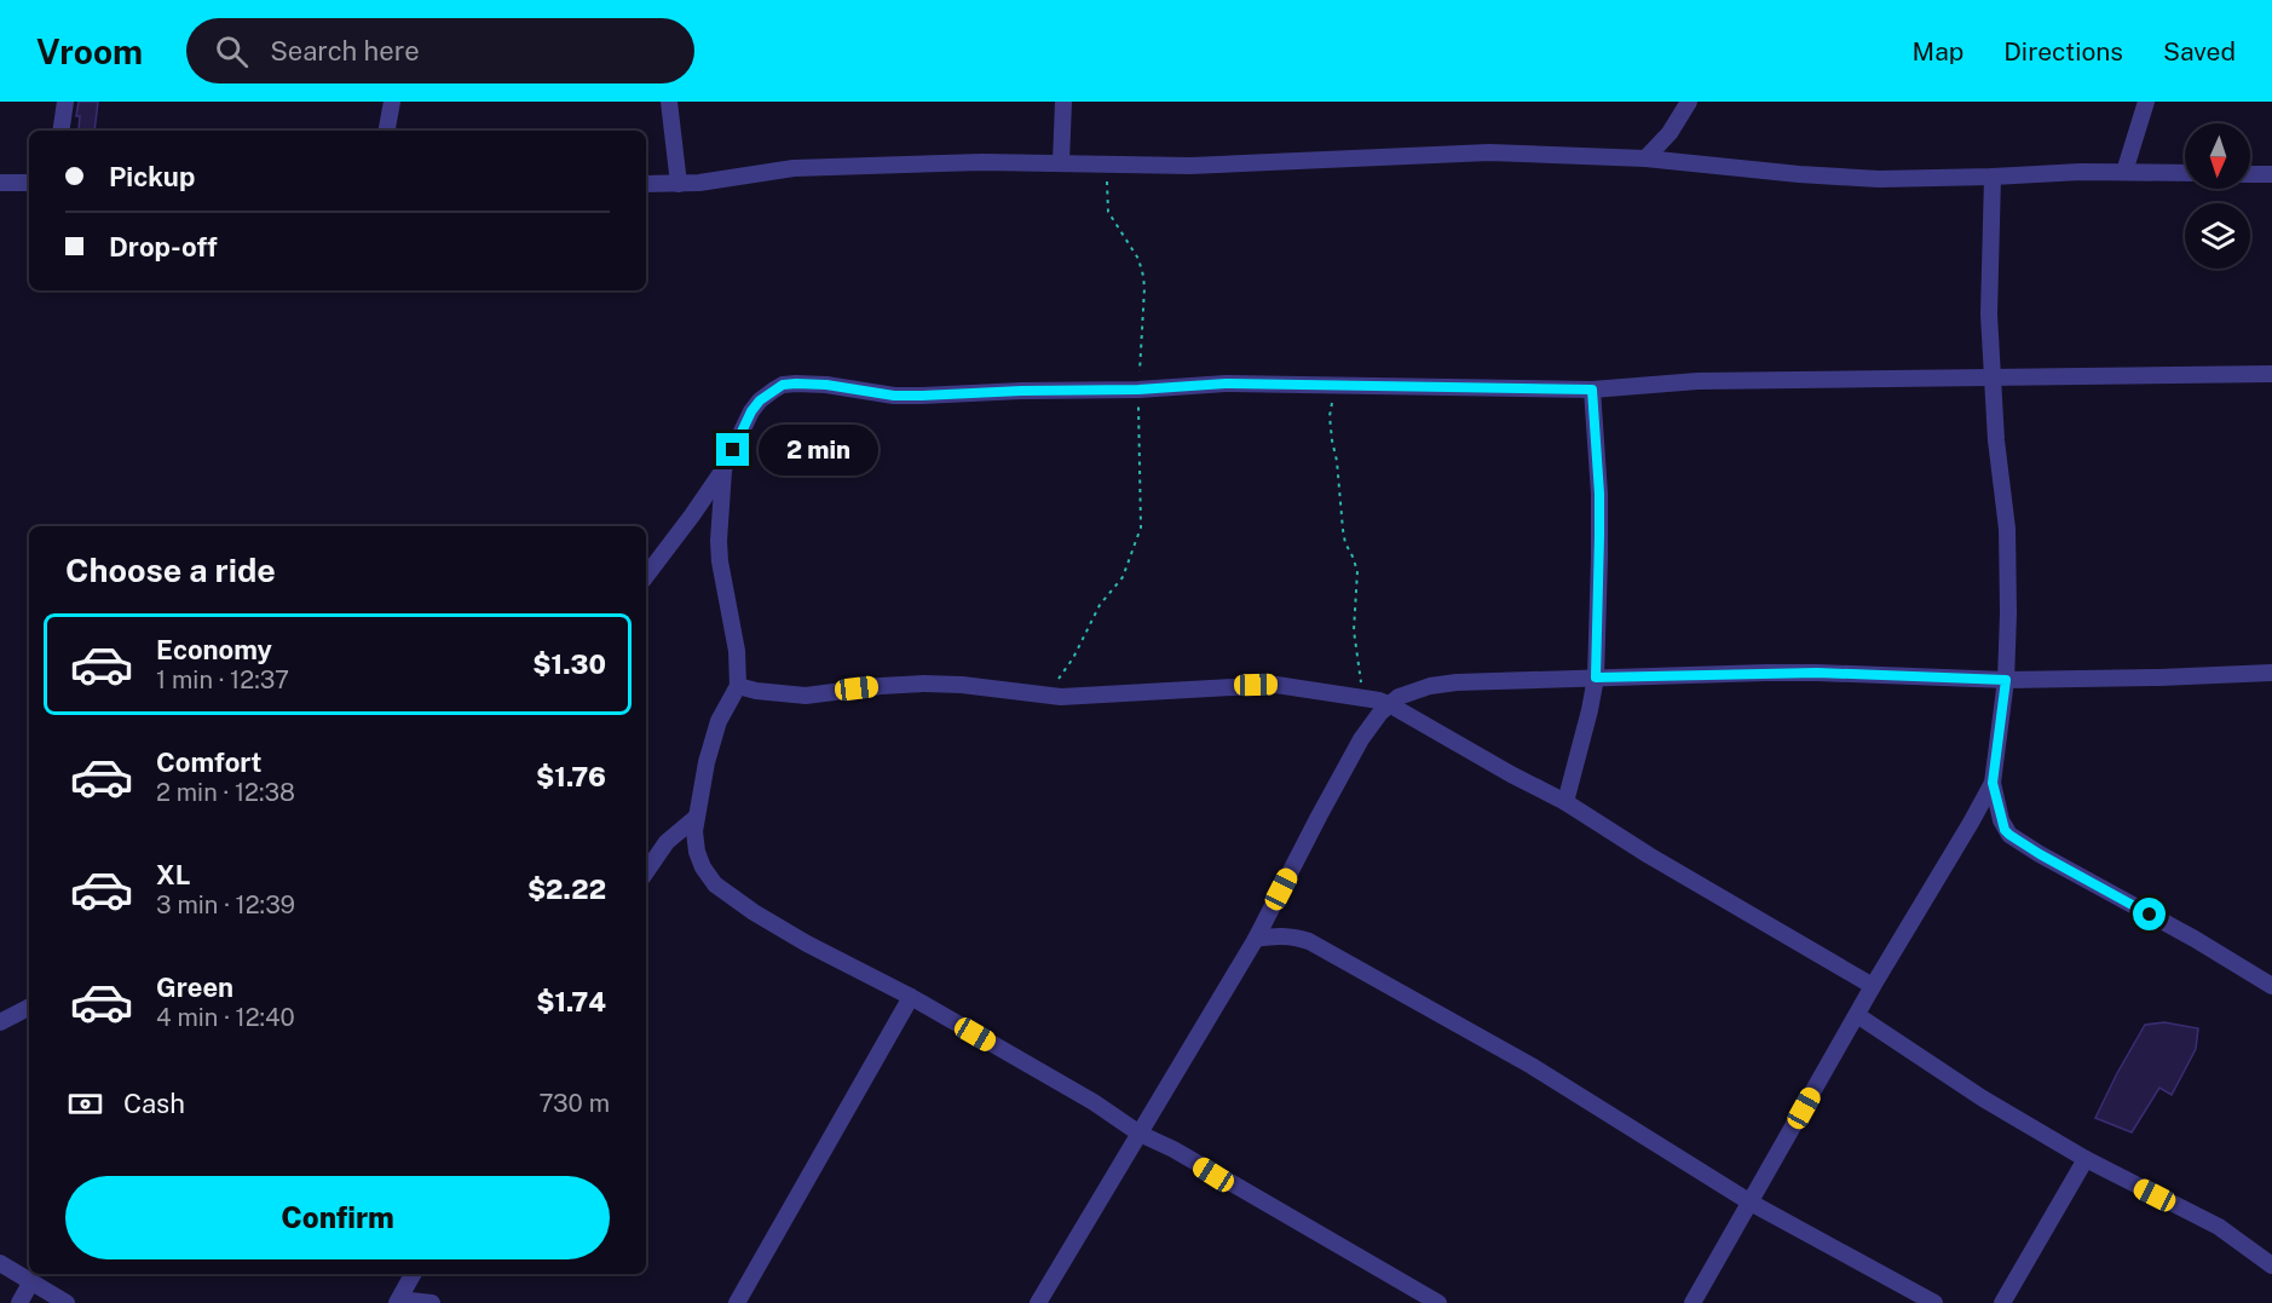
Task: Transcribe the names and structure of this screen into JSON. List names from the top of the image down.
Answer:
{
  "north": "bottom",
  "page": {
    "header": "Vroom",
    "search": "Search here",
    "nav": ["Map", "Directions", "Saved"],
    "banner": ["Pickup", "Drop-off"],
    "bubble": "2 min",
    "heading": "Choose a ride",
    "list": [
      {
        "name": "Economy",
        "note": "1 min · 12:37",
        "value": "$1.30"
      },
      {
        "name": "Comfort",
        "note": "2 min · 12:38",
        "value": "$1.76"
      },
      {
        "name": "XL",
        "note": "3 min · 12:39",
        "value": "$2.22"
      },
      {
        "name": "Green",
        "note": "4 min · 12:40",
        "value": "$1.74"
      }
    ],
    "pay": ["Cash", "730 m"],
    "buttons": "Confirm"
  }
}
